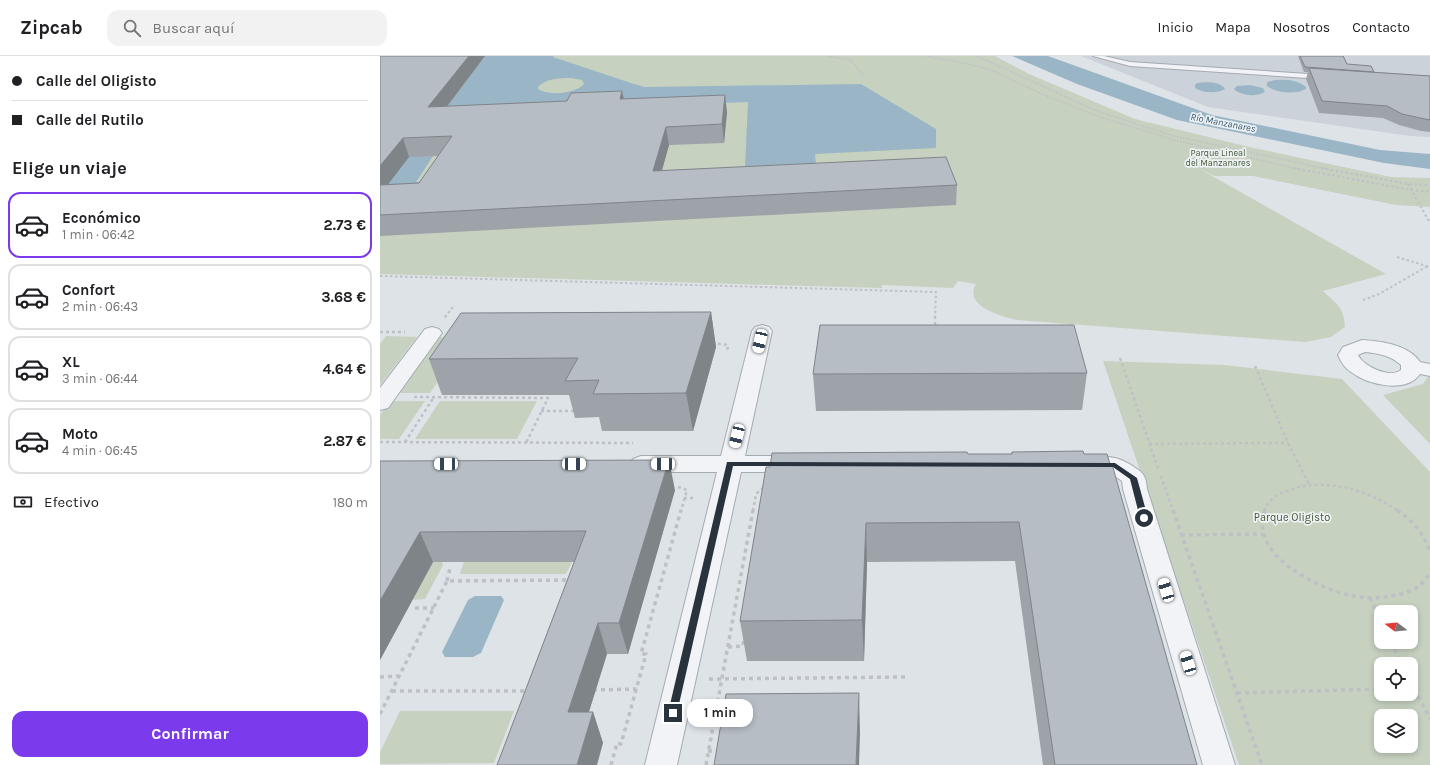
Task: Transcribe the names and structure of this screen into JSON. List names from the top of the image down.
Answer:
{
  "water": ["Río Manzanares"],
  "parks": ["Parque Lineal del Manzanares", "Parque Oligisto"],
  "north": "left",
  "page": {
    "header": "Zipcab",
    "search": "Buscar aquí",
    "nav": [
      "Inicio",
      "Mapa",
      "Nosotros",
      "Contacto"
    ],
    "banner": ["Calle del Oligisto", "Calle del Rutilo"],
    "heading": "Elige un viaje",
    "list": [
      {
        "name": "Económico",
        "note": "1 min · 06:42",
        "value": "2.73 €"
      },
      {
        "name": "Confort",
        "note": "2 min · 06:43",
        "value": "3.68 €"
      },
      {
        "name": "XL",
        "note": "3 min · 06:44",
        "value": "4.64 €"
      },
      {
        "name": "Moto",
        "note": "4 min · 06:45",
        "value": "2.87 €"
      }
    ],
    "pay": ["Efectivo", "180 m"],
    "bubble": "1 min",
    "buttons": "Confirmar"
  }
}
